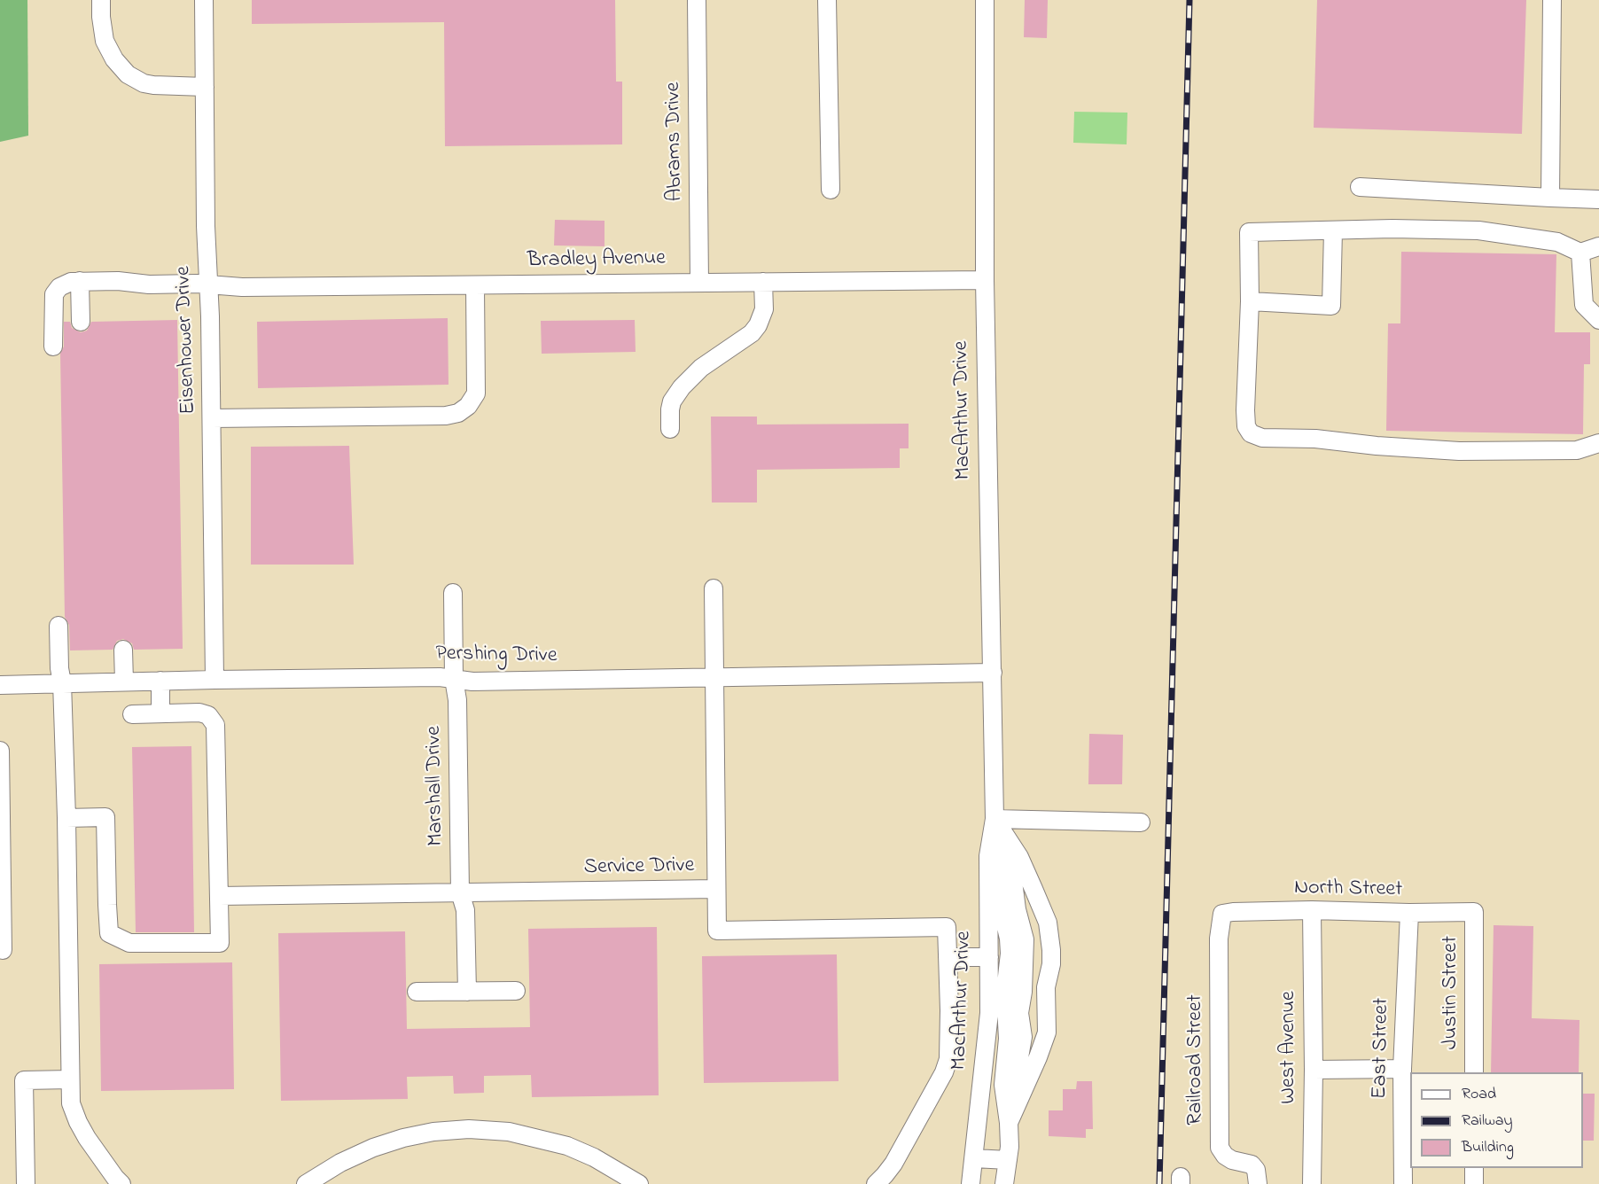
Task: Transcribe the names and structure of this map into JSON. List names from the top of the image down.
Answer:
{
  "streets": {
    "street": [
      "Abrams Drive",
      "Bradley Avenue",
      "Eisenhower Drive",
      "MacArthur Drive",
      "Pershing Drive",
      "Marshall Drive",
      "Service Drive",
      "North Street",
      "Justin Street",
      "West Avenue",
      "East Street",
      "Railroad Street"
    ]
  },
  "crossings": [
    ["Abrams Drive", "Bradley Avenue"],
    ["Bradley Avenue", "Eisenhower Drive"],
    ["Bradley Avenue", "MacArthur Drive"],
    ["Eisenhower Drive", "Pershing Drive"],
    ["MacArthur Drive", "Pershing Drive"],
    ["Pershing Drive", "Marshall Drive"],
    ["Marshall Drive", "Service Drive"],
    ["North Street", "Justin Street"],
    ["North Street", "West Avenue"],
    ["North Street", "East Street"],
    ["North Street", "Railroad Street"]
  ],
  "legend": ["Road", "Railway", "Building"]
}
